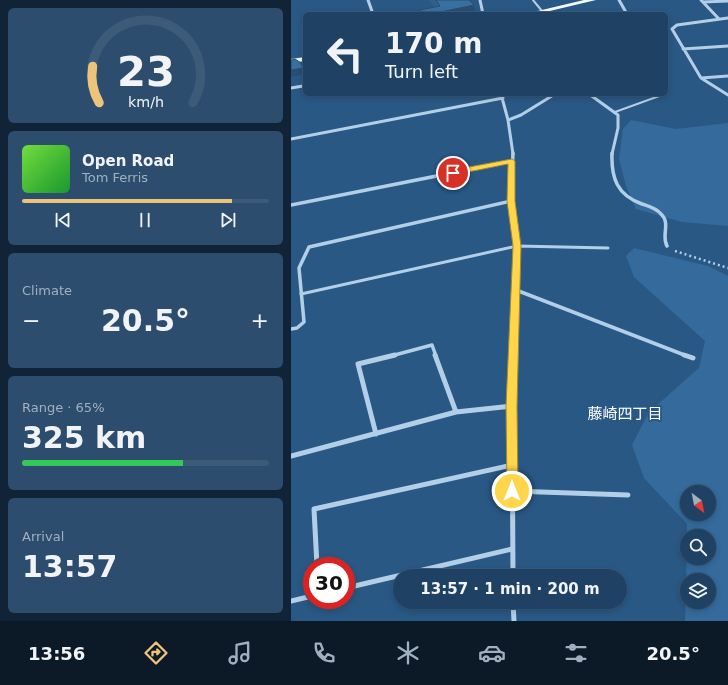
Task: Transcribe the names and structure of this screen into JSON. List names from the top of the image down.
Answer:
{
  "districts": ["藤崎四丁目"],
  "north": "bottom right",
  "page": {
    "turn": ["170 m", "Turn left"],
    "song": ["Open Road", "Tom Ferris"],
    "tile": [
      "Climate",
      ["Range · 65%", "325 km"],
      ["Arrival", "13:57"]
    ],
    "heat": ["−", "20.5°", "+"],
    "limit": "30",
    "trip": "13:57 · 1 min · 200 m",
    "tabs": ["13:56", "20.5°"],
    "gauge": ["23", "km/h"]
  }
}
